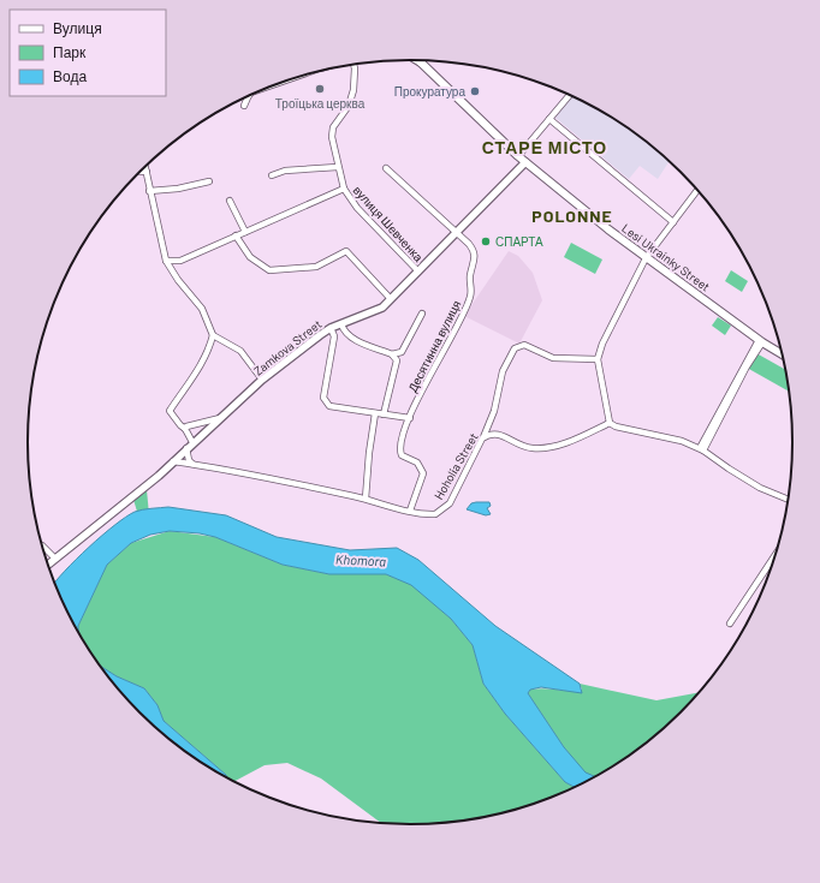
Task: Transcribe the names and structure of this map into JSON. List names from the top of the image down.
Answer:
{
  "streets": {
    "main road": ["Lesi Ukrainky Street"],
    "street": [
      "вулиця Шевченка",
      "Десятинна вулиця",
      "Zamkova Street",
      "Hoholia Street"
    ]
  },
  "crossings": [
    ["вулиця Шевченка", "Zamkova Street"],
    ["Lesi Ukrainky Street", "Zamkova Street"],
    ["Десятинна вулиця", "Zamkova Street"],
    ["Десятинна вулиця", "Hoholia Street"],
    ["Zamkova Street", "Hoholia Street"]
  ],
  "districts": ["СТАРЕ МІСТО", "POLONNE"],
  "water": ["Khomora"],
  "places": ["Троїцька церква", "Прокуратура", "СПАРТА"],
  "legend": ["Вулиця", "Парк", "Вода"]
}
